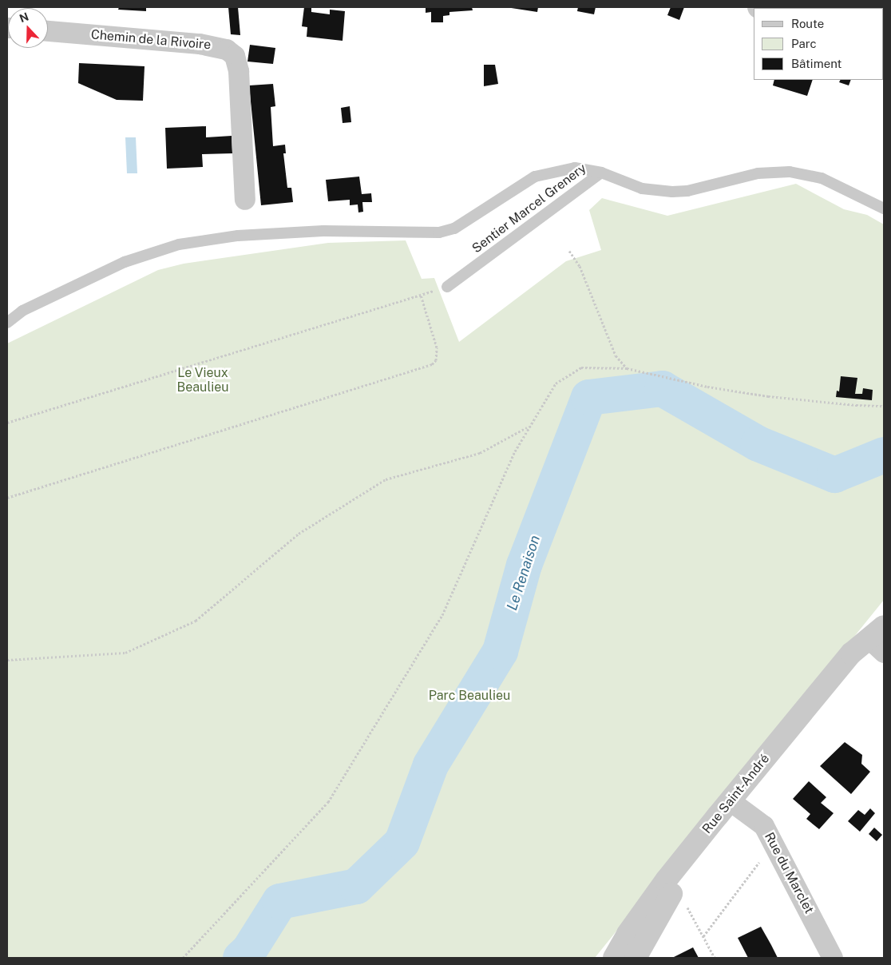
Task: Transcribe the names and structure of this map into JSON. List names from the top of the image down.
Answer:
{
  "streets": {
    "street": ["Chemin de la Rivoire", "Rue Saint-André", "Rue du Marclet"],
    "lane": ["Sentier Marcel Grenery"]
  },
  "crossings": [
    ["Rue Saint-André", "Rue du Marclet"]
  ],
  "water": ["Le Renaison"],
  "parks": ["Le Vieux Beaulieu", "Parc Beaulieu"],
  "legend": ["Route", "Parc", "Bâtiment"],
  "north": "top"
}
